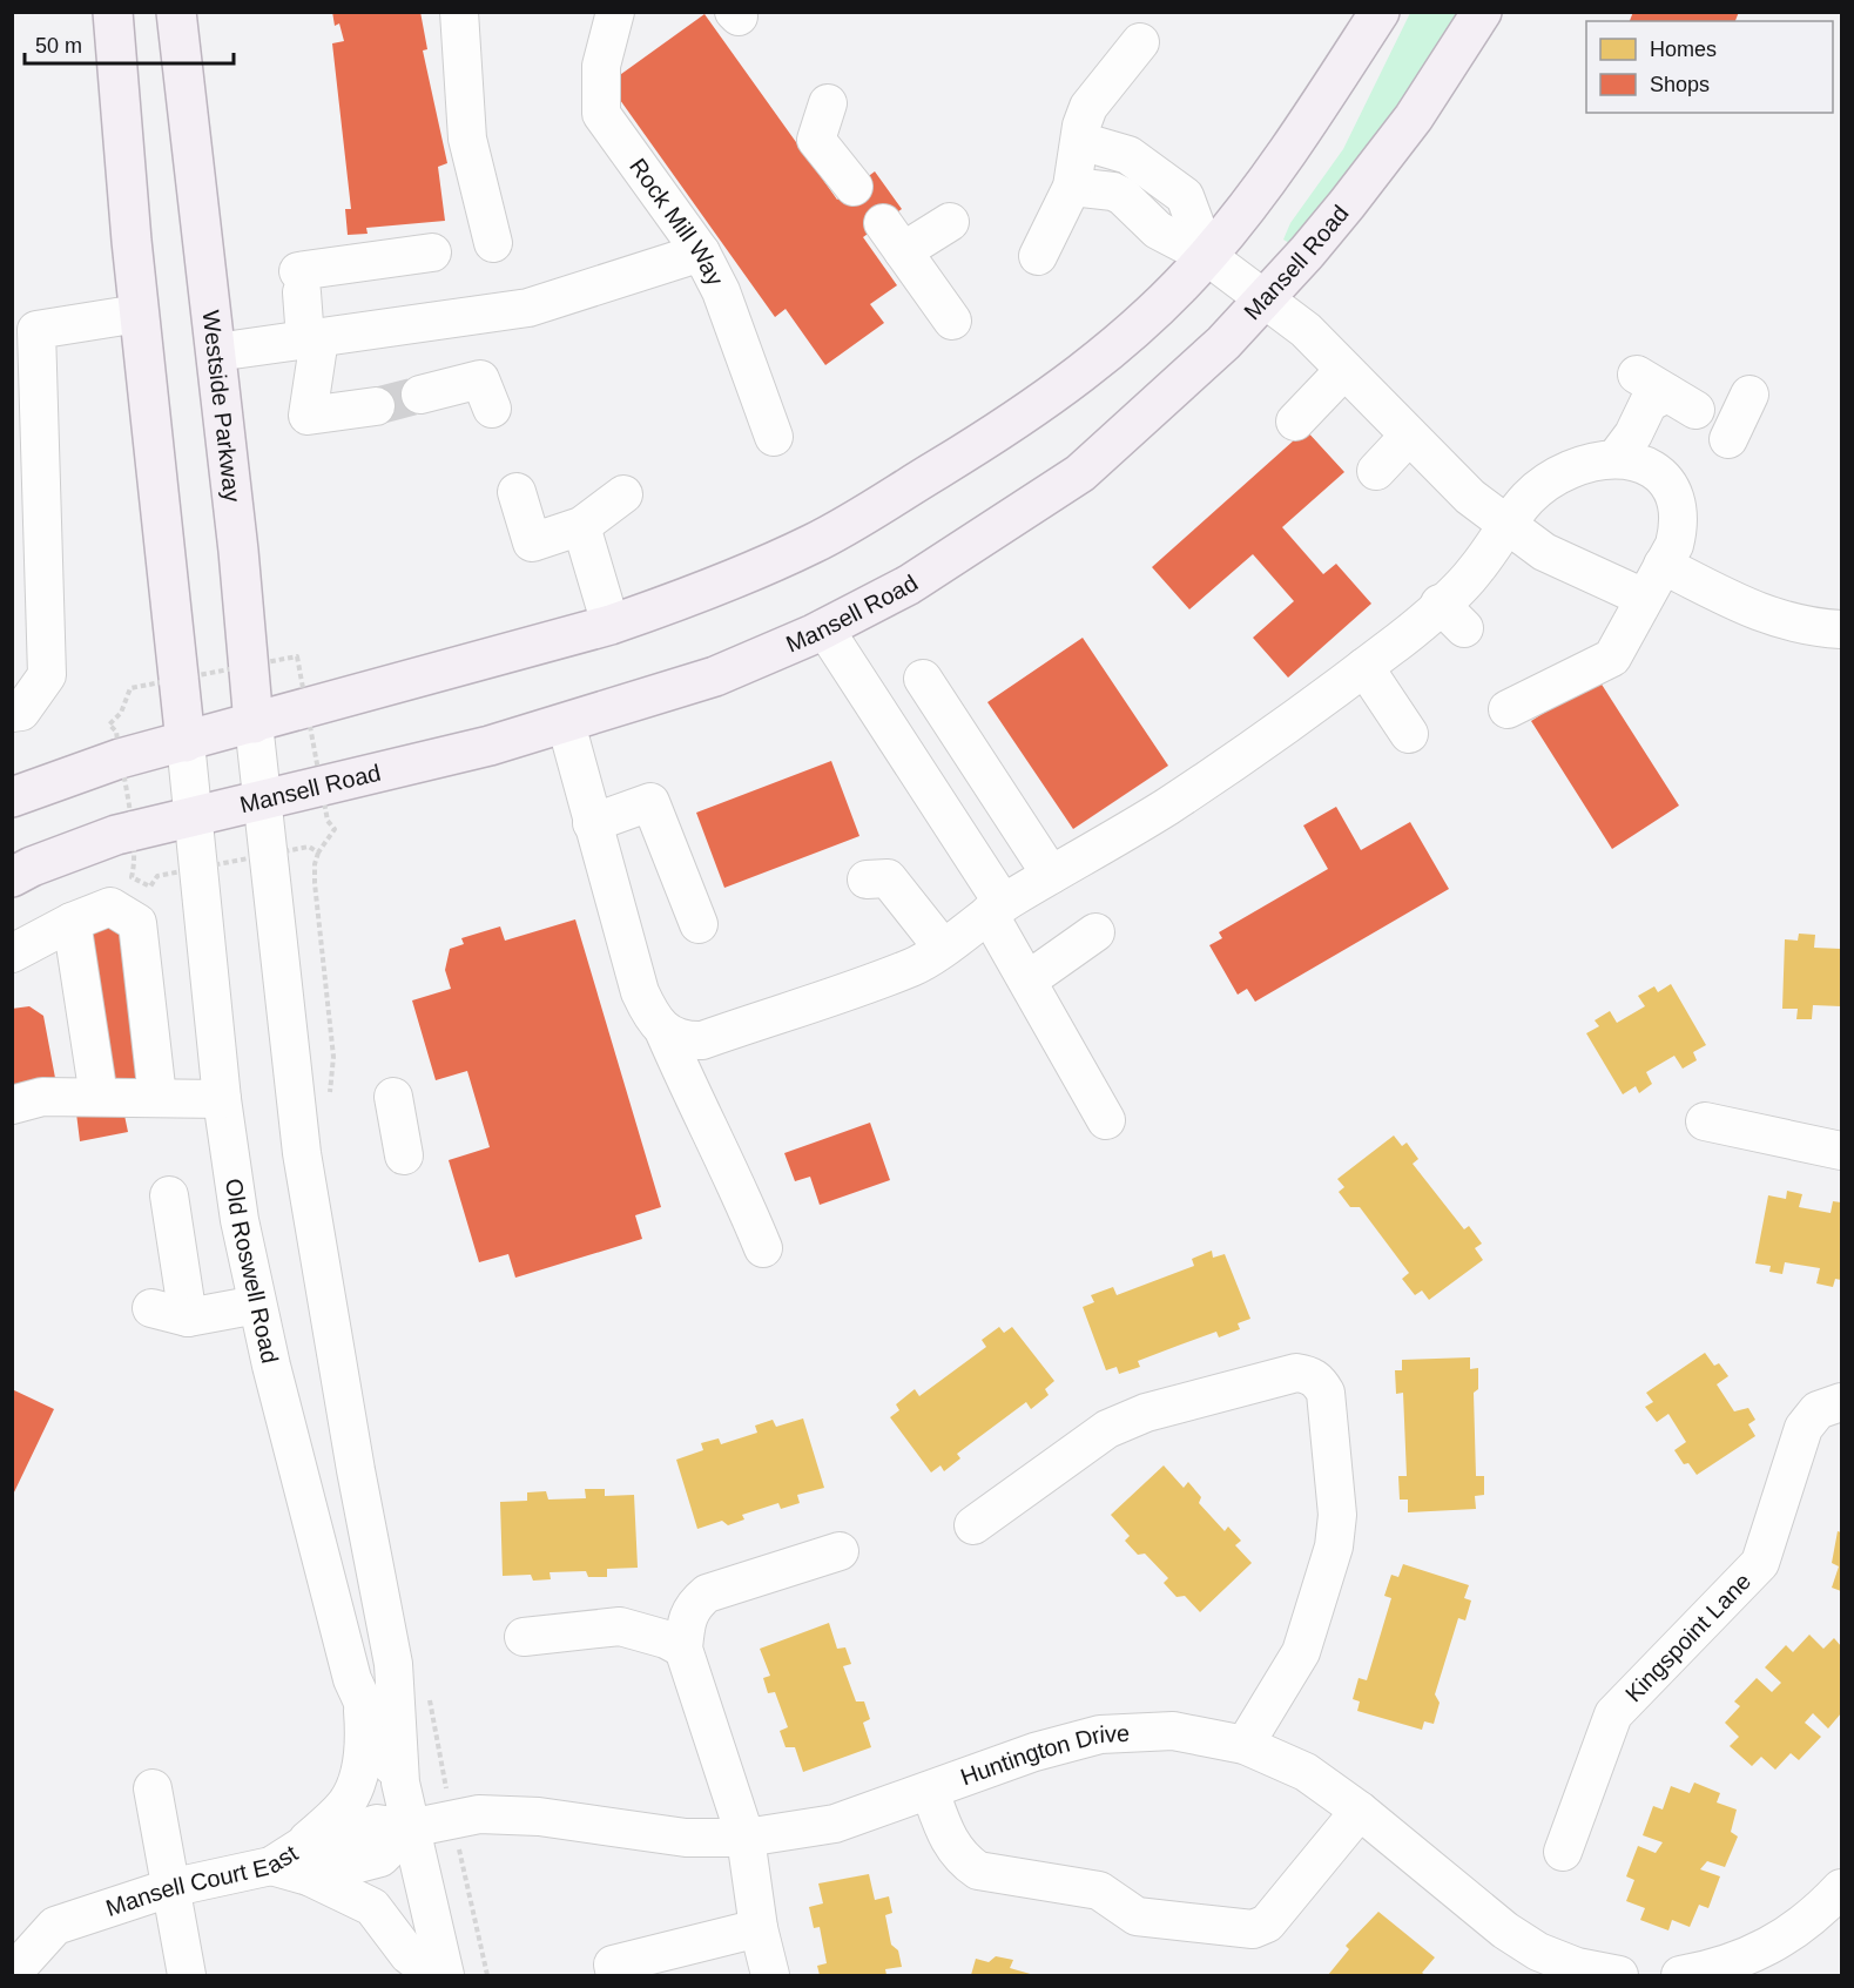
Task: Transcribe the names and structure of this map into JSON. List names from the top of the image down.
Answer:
{
  "streets": {
    "main road": ["Mansell Road", "Westside Parkway"],
    "street": [
      "Rock Mill Way",
      "Old Roswell Road",
      "Kingspoint Lane",
      "Huntington Drive",
      "Mansell Court East"
    ]
  },
  "crossings": [
    ["Mansell Road", "Westside Parkway"],
    ["Mansell Road", "Old Roswell Road"],
    ["Westside Parkway", "Old Roswell Road"],
    ["Old Roswell Road", "Huntington Drive"],
    ["Old Roswell Road", "Mansell Court East"],
    ["Huntington Drive", "Mansell Court East"]
  ],
  "legend": ["Homes", "Shops"],
  "scale_bar": "50 m"
}
